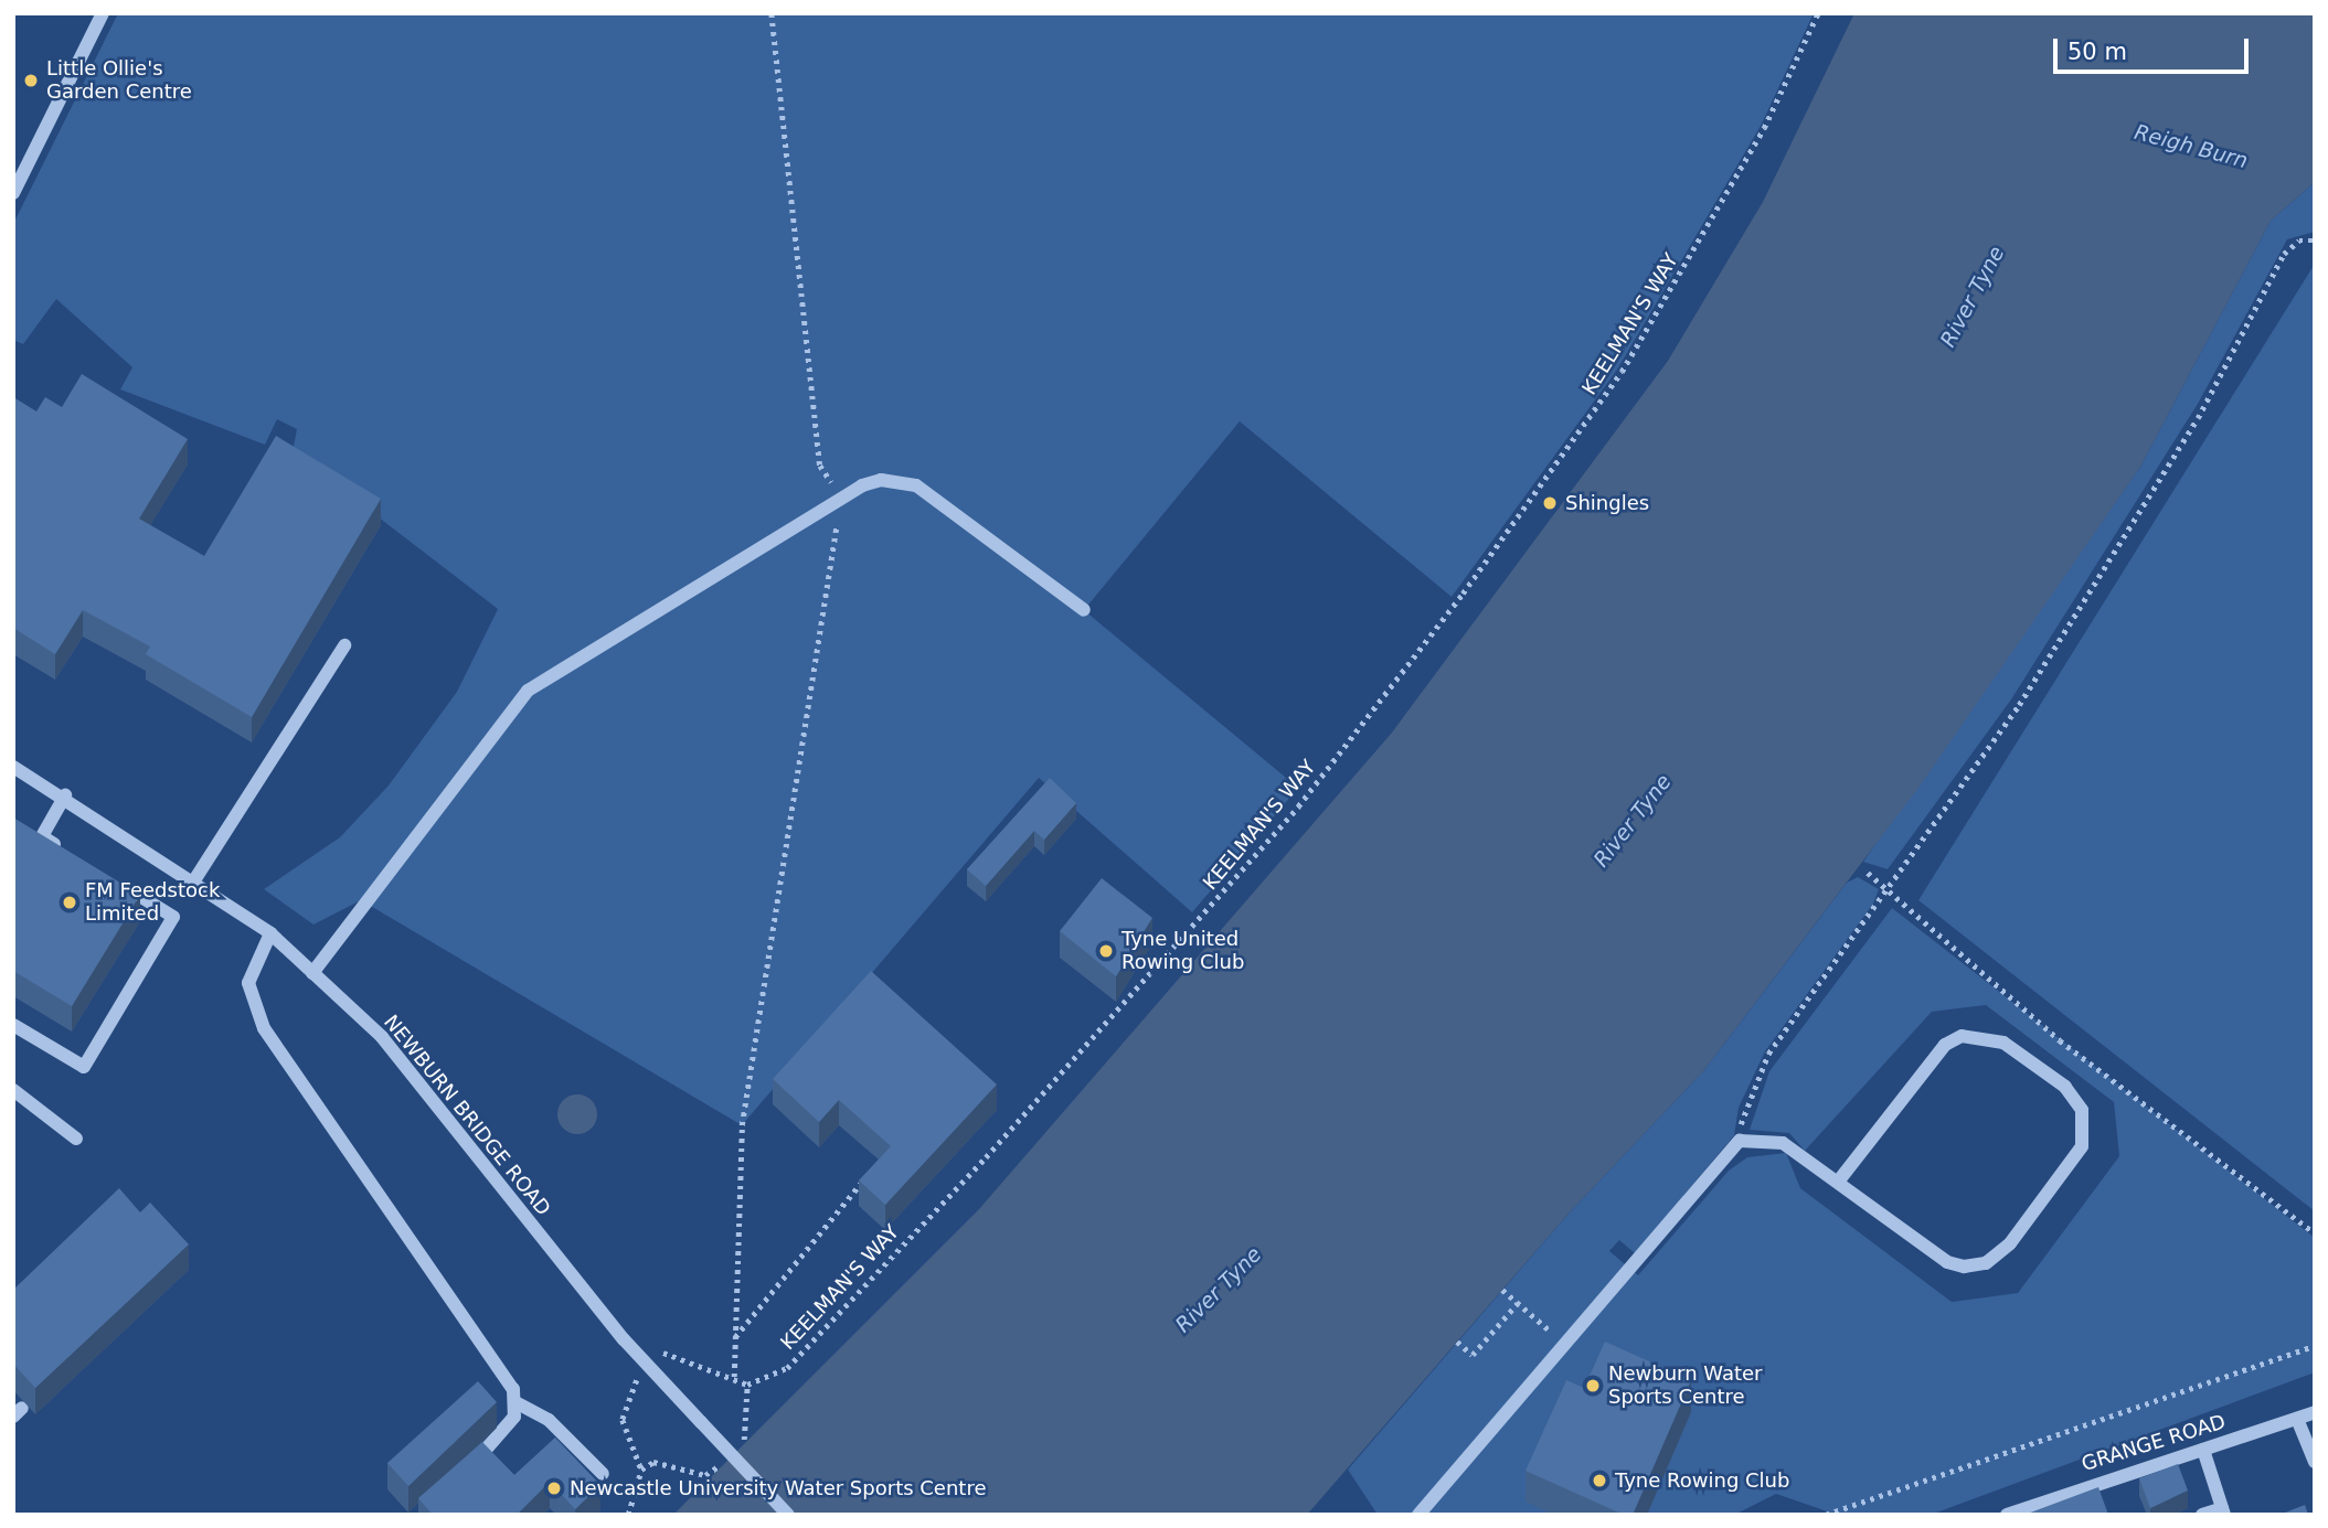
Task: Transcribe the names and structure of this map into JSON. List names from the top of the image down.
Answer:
{
  "streets": {
    "street": ["NEWBURN BRIDGE ROAD", "GRANGE ROAD"],
    "path": ["KEELMAN'S WAY"]
  },
  "water": ["Reigh Burn", "River Tyne"],
  "places": [
    "Little Ollie's Garden Centre",
    "Shingles",
    "FM Feedstock Limited",
    "Tyne United Rowing Club",
    "Newburn Water Sports Centre",
    "Tyne Rowing Club",
    "Newcastle University Water Sports Centre"
  ],
  "scale_bar": "50 m"
}
